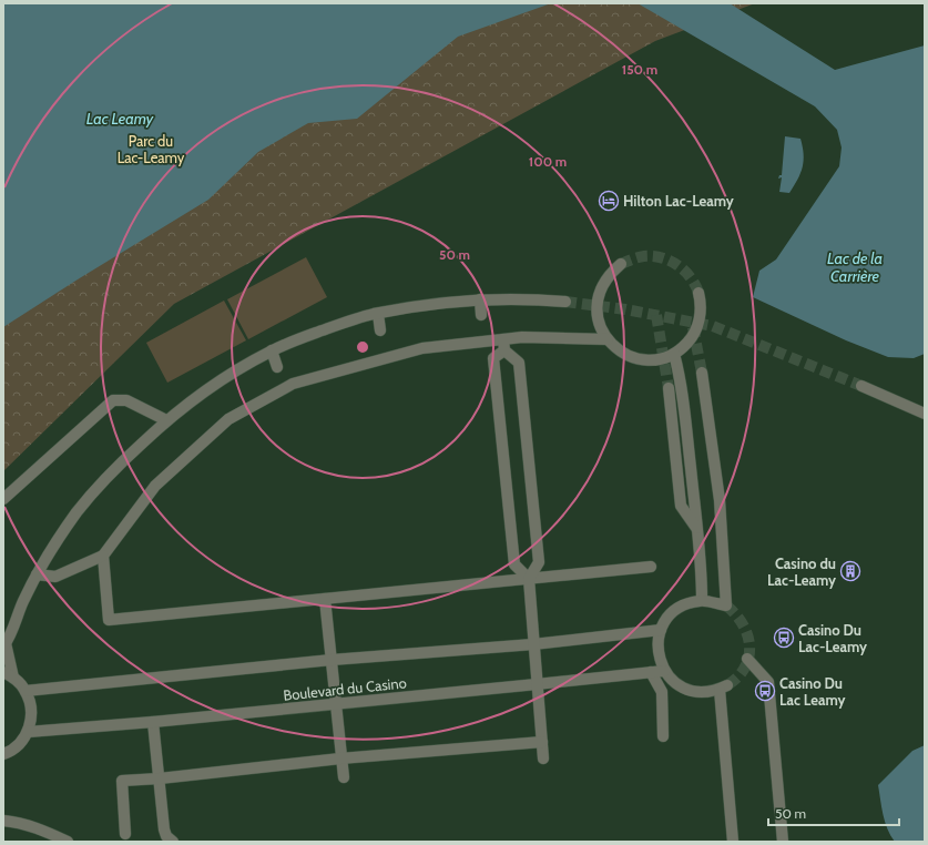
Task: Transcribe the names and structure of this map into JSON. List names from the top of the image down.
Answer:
{
  "streets": {
    "lane": ["Boulevard du Casino"]
  },
  "water": ["Lac Leamy", "Lac de la Carrière"],
  "parks": ["Parc du Lac-Leamy"],
  "places": {
    "hotel": ["Hilton Lac-Leamy"],
    "building": ["Casino du Lac-Leamy"],
    "bus stop": ["Casino Du Lac-Leamy", "Casino Du Lac Leamy"]
  },
  "scale_bar": "50 m",
  "rings": ["150 m", "100 m", "50 m"]
}
